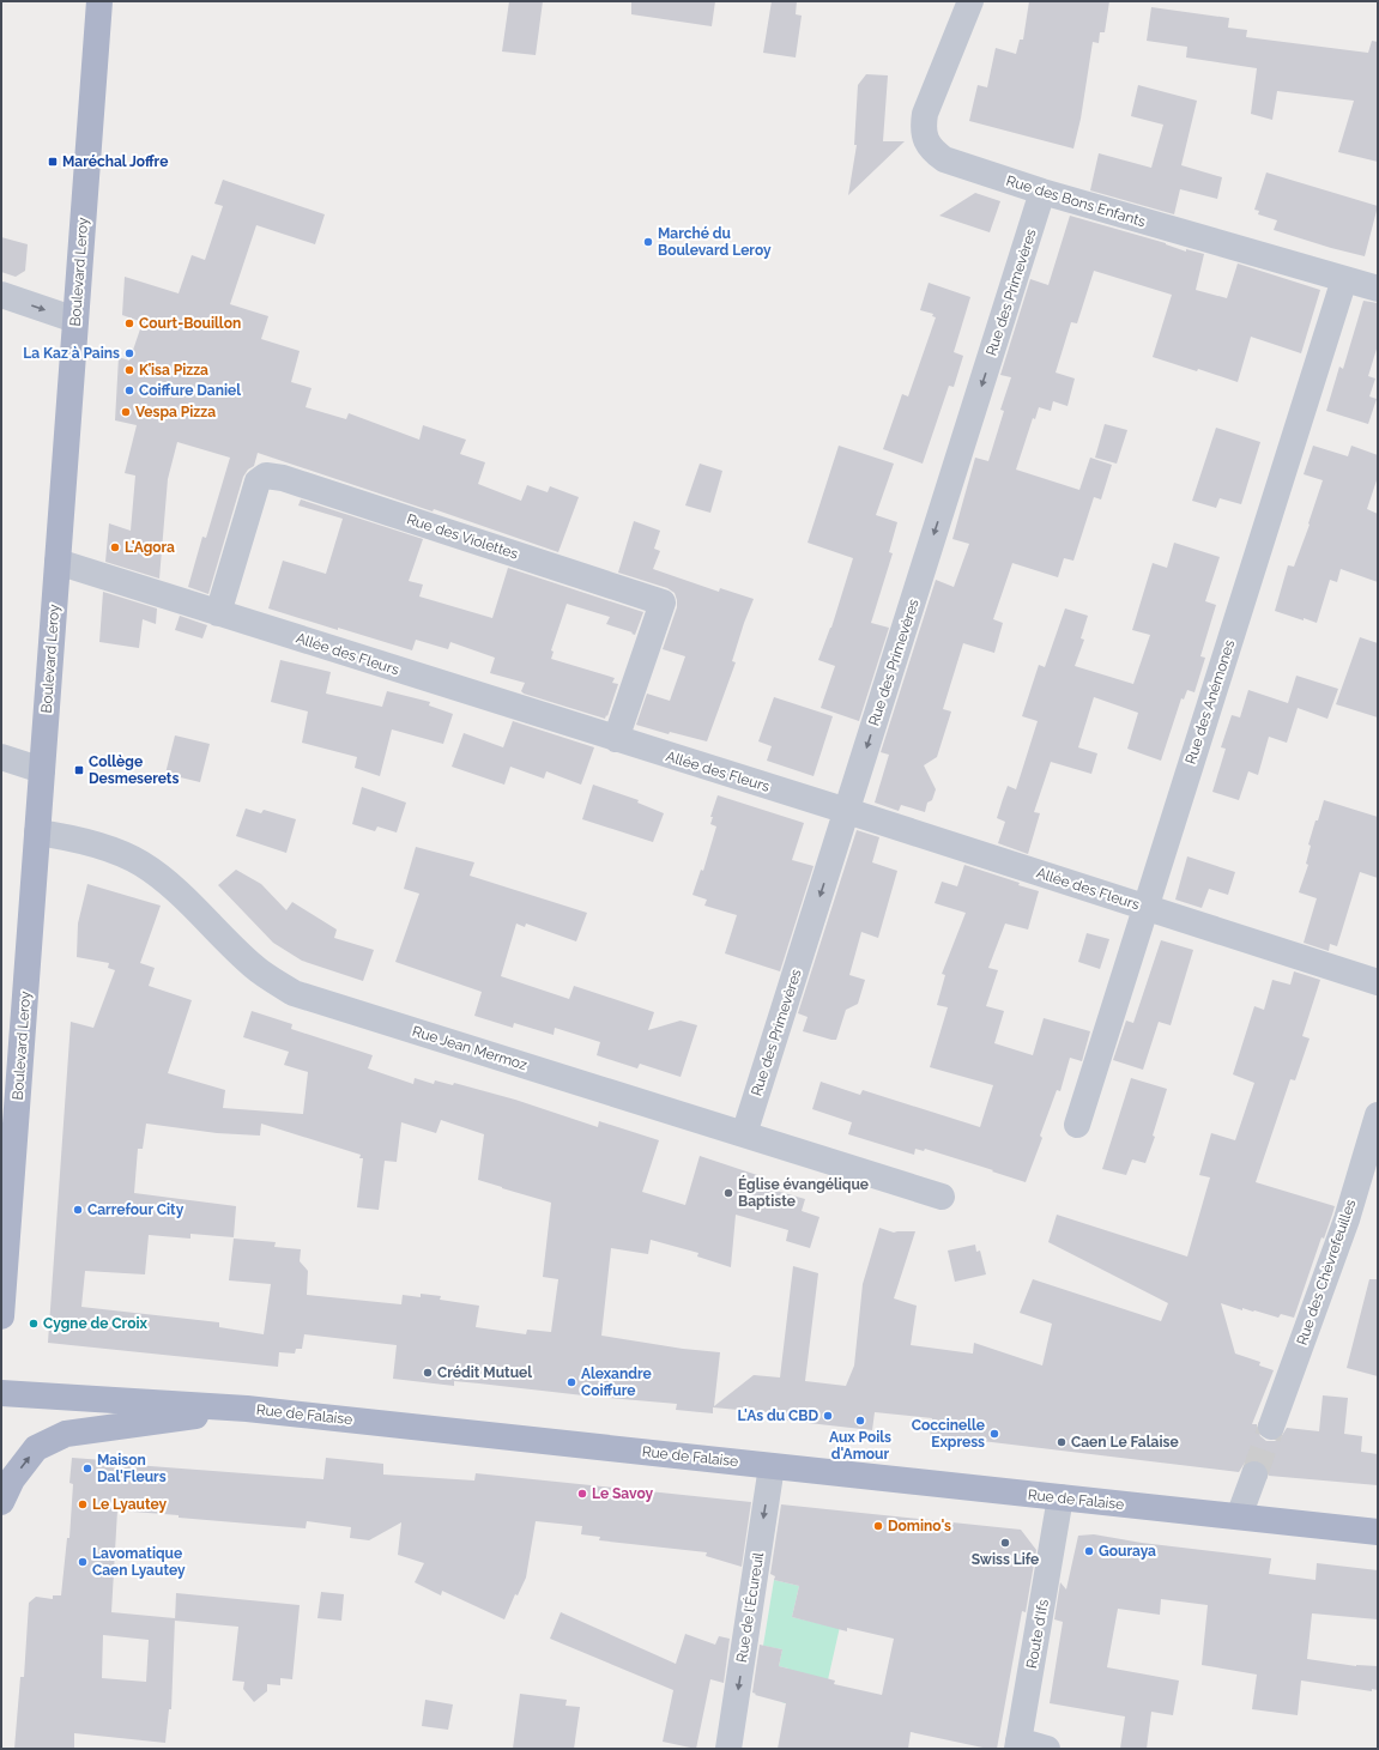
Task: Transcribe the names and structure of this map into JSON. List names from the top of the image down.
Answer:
{
  "streets": {
    "main road": ["Boulevard Leroy", "Rue de Falaise"],
    "street": [
      "Rue des Bons Enfants",
      "Rue des Primevères",
      "Rue des Violettes",
      "Allée des Fleurs",
      "Rue des Anémones",
      "Rue Jean Mermoz",
      "Rue des Chèvrefeuilles",
      "Rue de l'Écureuil",
      "Route d'Ifs"
    ]
  },
  "crossings": [
    ["Rue des Bons Enfants", "Rue des Primevères"],
    ["Rue des Bons Enfants", "Rue des Anémones"],
    ["Boulevard Leroy", "Allée des Fleurs"],
    ["Boulevard Leroy", "Rue Jean Mermoz"],
    ["Rue des Primevères", "Allée des Fleurs"],
    ["Rue des Primevères", "Rue Jean Mermoz"],
    ["Rue des Violettes", "Allée des Fleurs"],
    ["Allée des Fleurs", "Rue des Anémones"],
    ["Rue de Falaise", "Rue de l'Écureuil"],
    ["Rue de Falaise", "Route d'Ifs"]
  ],
  "one_way": ["Rue des Primevères", "Rue de l'Écureuil"],
  "places": {
    "transit": ["Maréchal Joffre", "Collège Desmeserets"],
    "other": [
      "Marché du Boulevard Leroy",
      "Court-Bouillon",
      "La Kaz à Pains",
      "K’isa Pizza",
      "Coiffure Daniel",
      "Vespa Pizza",
      "L'Agora",
      "Église évangélique Baptiste",
      "Carrefour City",
      "Cygne de Croix",
      "Crédit Mutuel",
      "Alexandre Coiffure",
      "L'As du CBD",
      "Aux Poils d'Amour",
      "Coccinelle Express",
      "Caen Le Falaise",
      "Maison Dal'Fleurs",
      "Le Savoy",
      "Le Lyautey",
      "Domino's",
      "Swiss Life",
      "Gouraya",
      "Lavomatique Caen Lyautey"
    ]
  }
}
